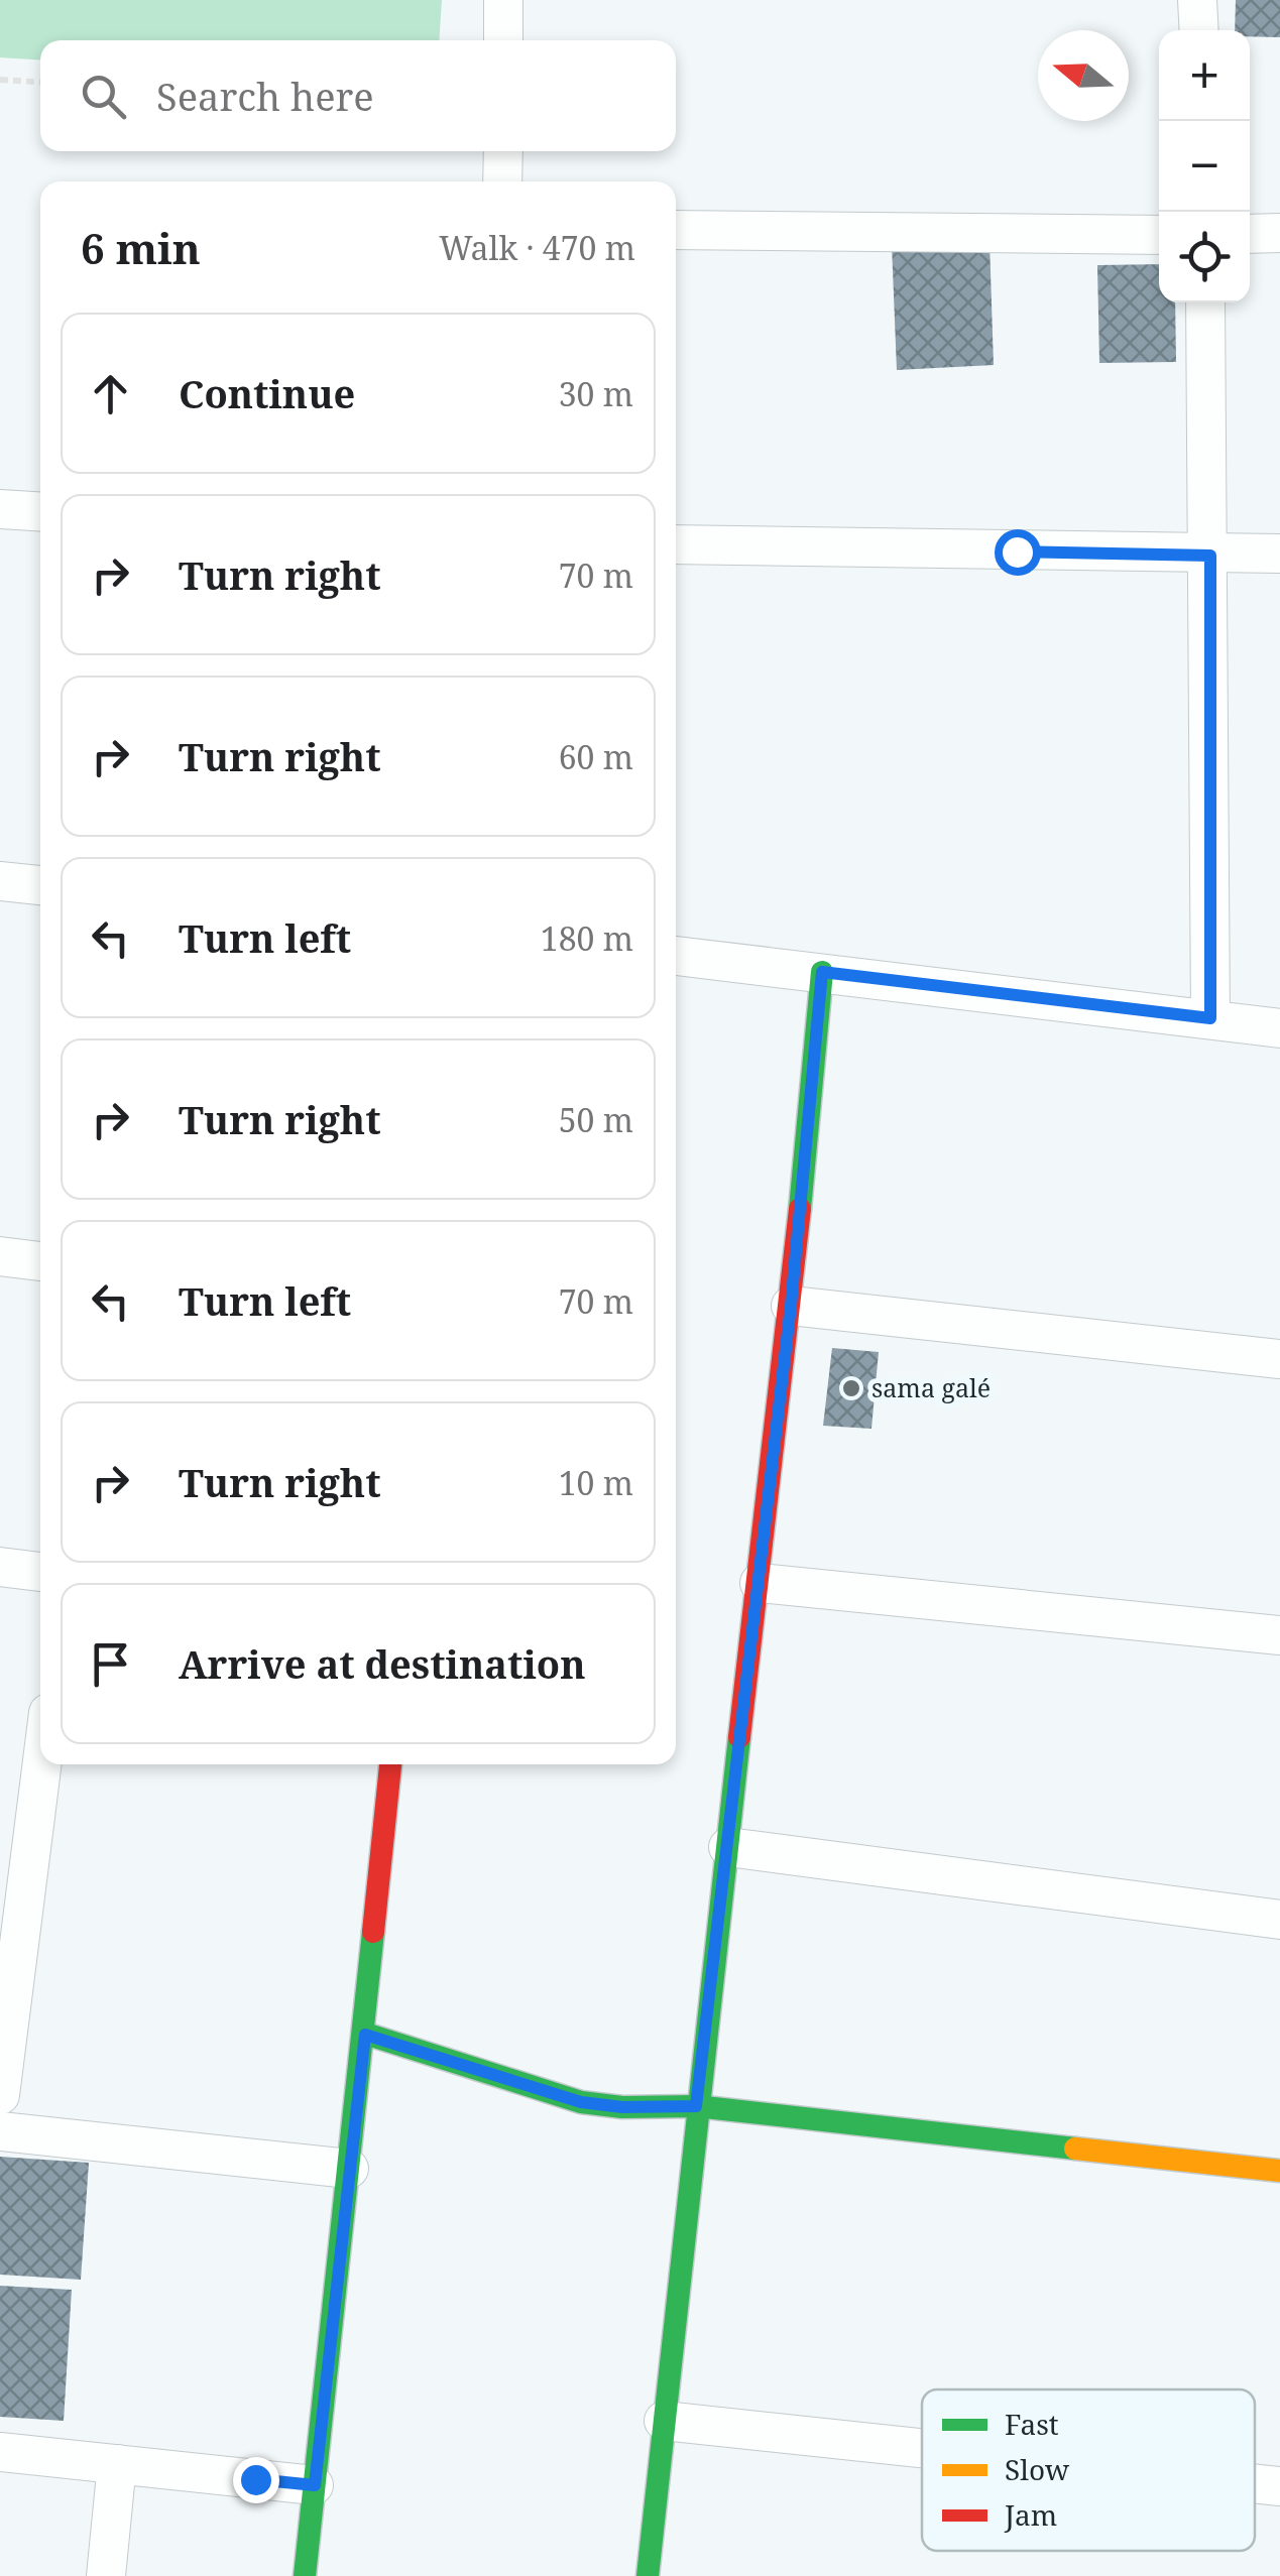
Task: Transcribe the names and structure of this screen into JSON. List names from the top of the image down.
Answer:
{
  "places": ["sama galé"],
  "legend": ["Fast", "Slow", "Jam"],
  "north": "left",
  "page": {
    "map_buttons": ["+", "−"],
    "search": "Search here",
    "heading": ["6 min", "Walk · 470 m"],
    "list": [
      ["Continue", "30 m"],
      ["Turn right", "70 m"],
      ["Turn right", "60 m"],
      ["Turn left", "180 m"],
      ["Turn right", "50 m"],
      ["Turn left", "70 m"],
      ["Turn right", "10 m"],
      "Arrive at destination"
    ]
  }
}
